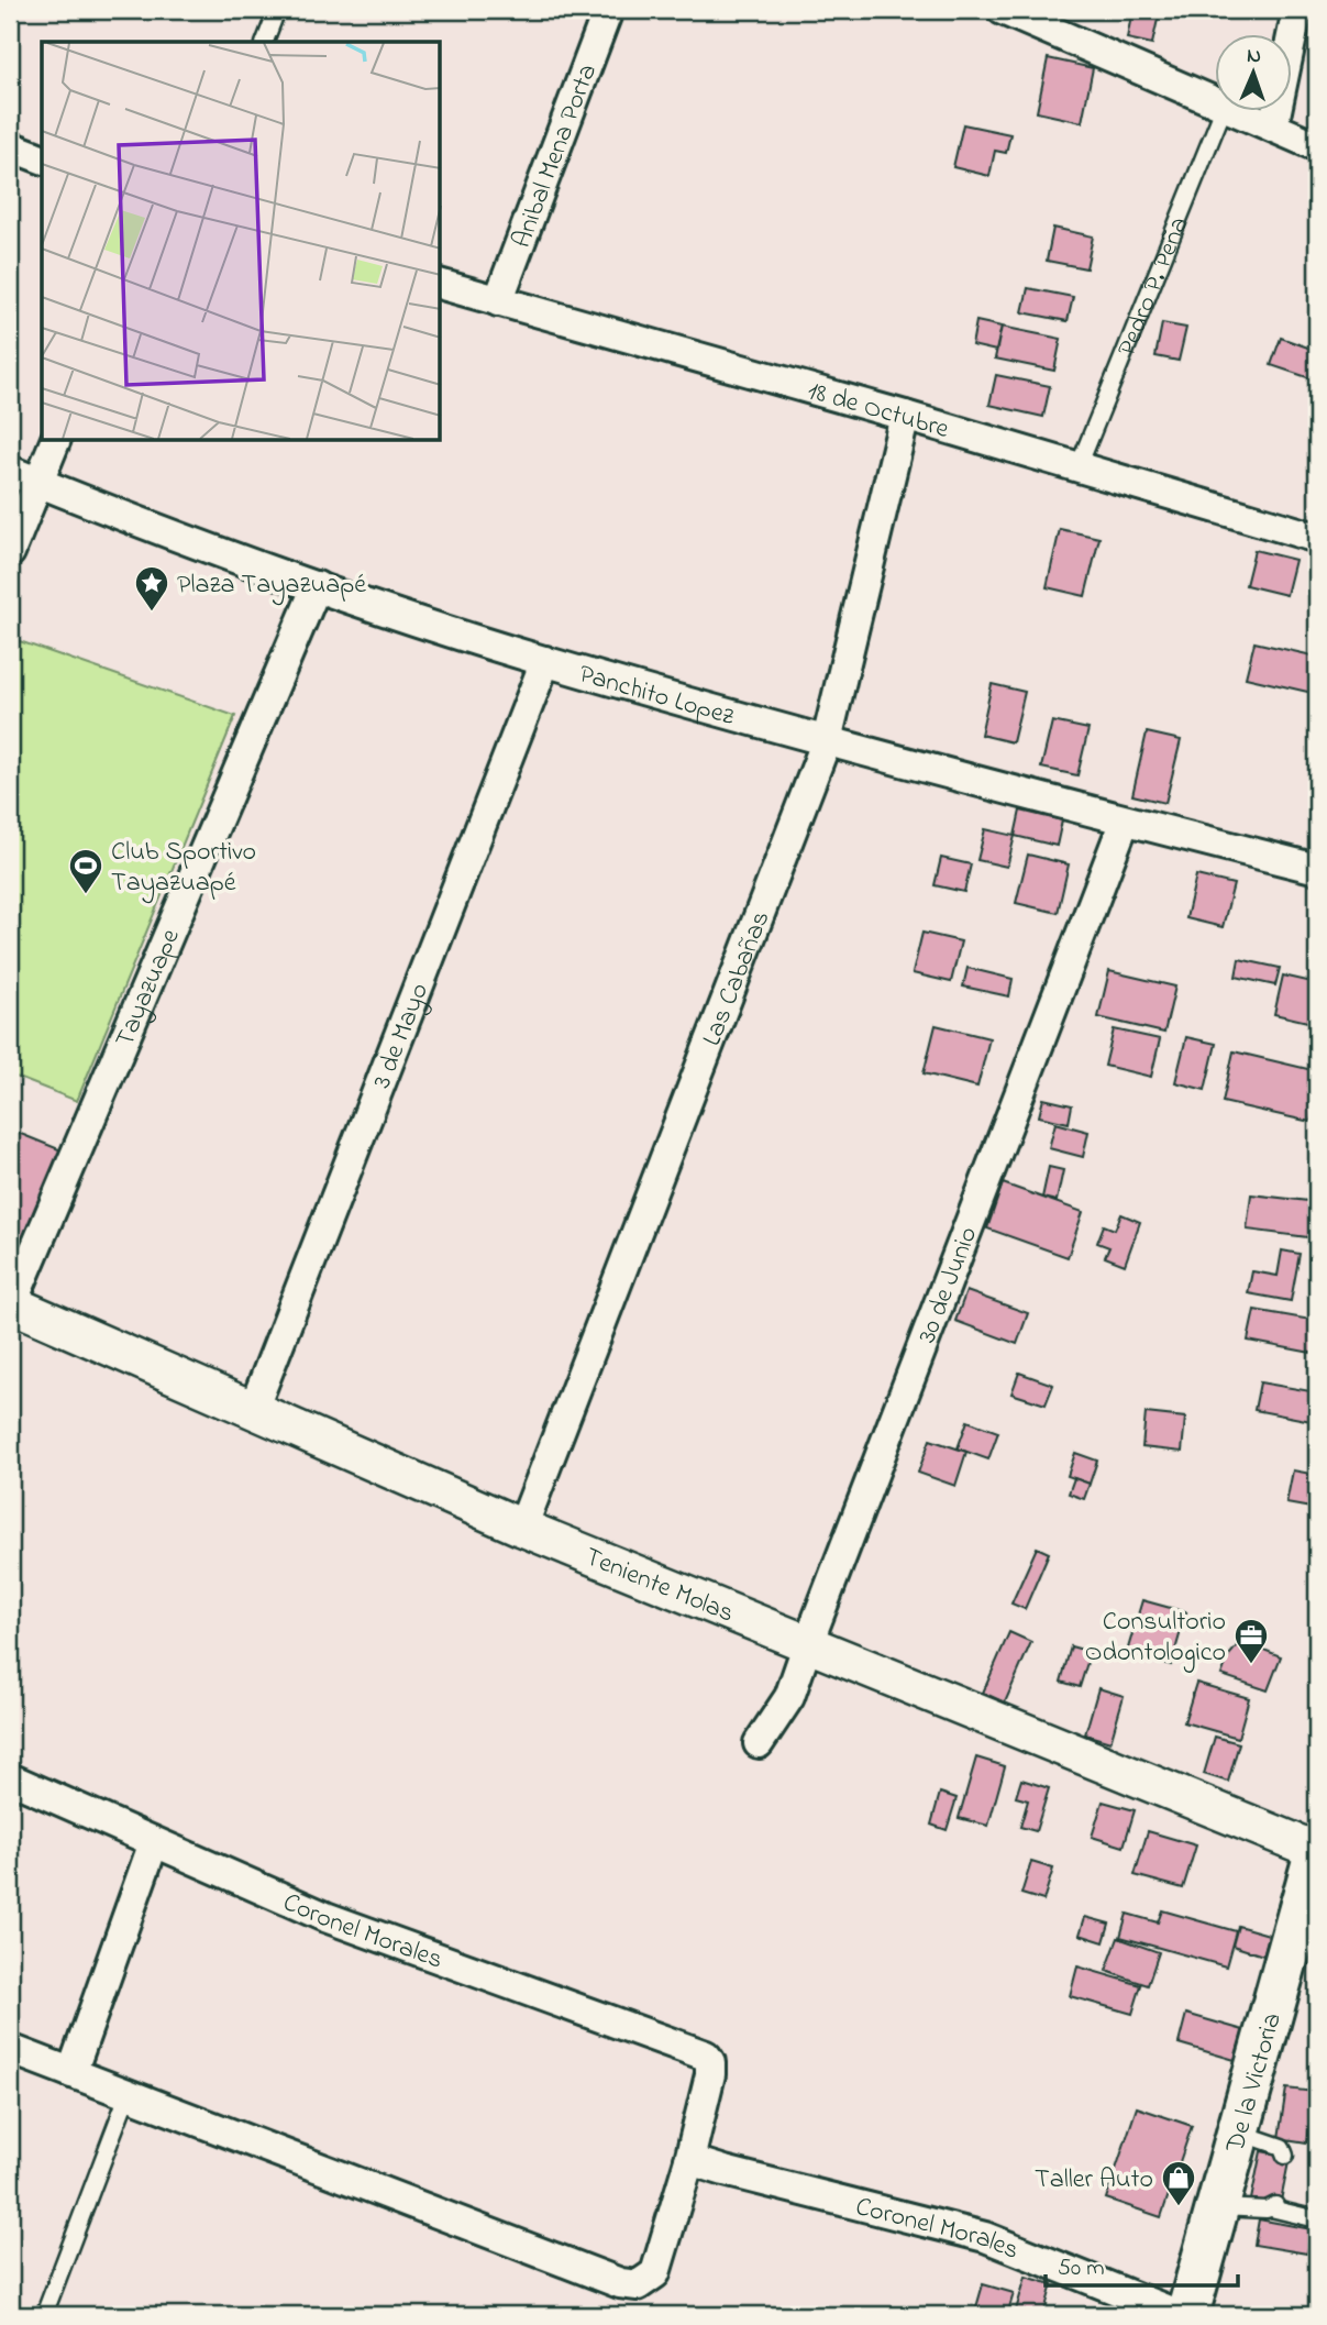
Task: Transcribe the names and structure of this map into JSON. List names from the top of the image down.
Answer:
{
  "streets": {
    "main road": ["De la Victoria"],
    "street": [
      "Anibal Mena Porta",
      "18 de Octubre",
      "Panchito Lopez",
      "Las Cabañas",
      "Tayazuape",
      "3 de Mayo",
      "30 de Junio",
      "Teniente Molas",
      "Coronel Morales"
    ],
    "lane": ["Pedro P. Peña"]
  },
  "crossings": [
    ["Anibal Mena Porta", "18 de Octubre"],
    ["Pedro P. Peña", "18 de Octubre"],
    ["18 de Octubre", "Las Cabañas"],
    ["Panchito Lopez", "Las Cabañas"],
    ["Panchito Lopez", "Tayazuape"],
    ["Panchito Lopez", "3 de Mayo"],
    ["Panchito Lopez", "30 de Junio"],
    ["Las Cabañas", "Teniente Molas"],
    ["Tayazuape", "Teniente Molas"],
    ["3 de Mayo", "Teniente Molas"],
    ["30 de Junio", "Teniente Molas"],
    ["Teniente Molas", "De la Victoria"]
  ],
  "places": {
    "place": ["Plaza Tayazuapé"],
    "sports": ["Club Sportivo Tayazuapé"],
    "office": ["Consultorio Odontologico"],
    "shop": ["Taller Auto"]
  },
  "scale_bar": "50 m",
  "north": "top"
}
